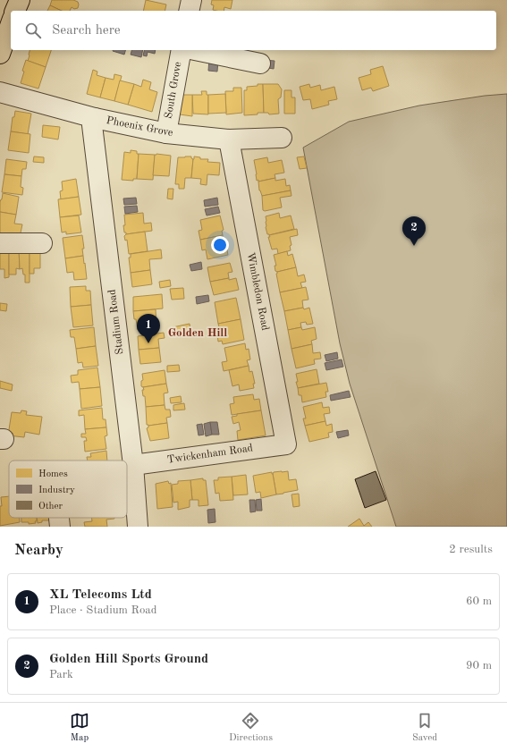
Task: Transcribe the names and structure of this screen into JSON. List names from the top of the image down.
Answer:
{
  "streets": {
    "street": [
      "South Grove",
      "Phoenix Grove",
      "Wimbledon Road",
      "Stadium Road",
      "Twickenham Road"
    ]
  },
  "crossings": [
    ["South Grove", "Phoenix Grove"],
    ["Phoenix Grove", "Wimbledon Road"],
    ["Phoenix Grove", "Stadium Road"],
    ["Wimbledon Road", "Twickenham Road"],
    ["Stadium Road", "Twickenham Road"]
  ],
  "districts": ["Golden Hill"],
  "legend": ["Homes", "Industry", "Other"],
  "page": {
    "search": "Search here",
    "pins": ["2", "1"],
    "heading": ["Nearby", "2 results"],
    "list": [
      {
        "mark": "1",
        "name": "XL Telecoms Ltd",
        "note": "Place · Stadium Road",
        "value": "60 m"
      },
      {
        "mark": "2",
        "name": "Golden Hill Sports Ground",
        "note": "Park",
        "value": "90 m"
      }
    ],
    "nav": ["Map", "Directions", "Saved"]
  }
}
